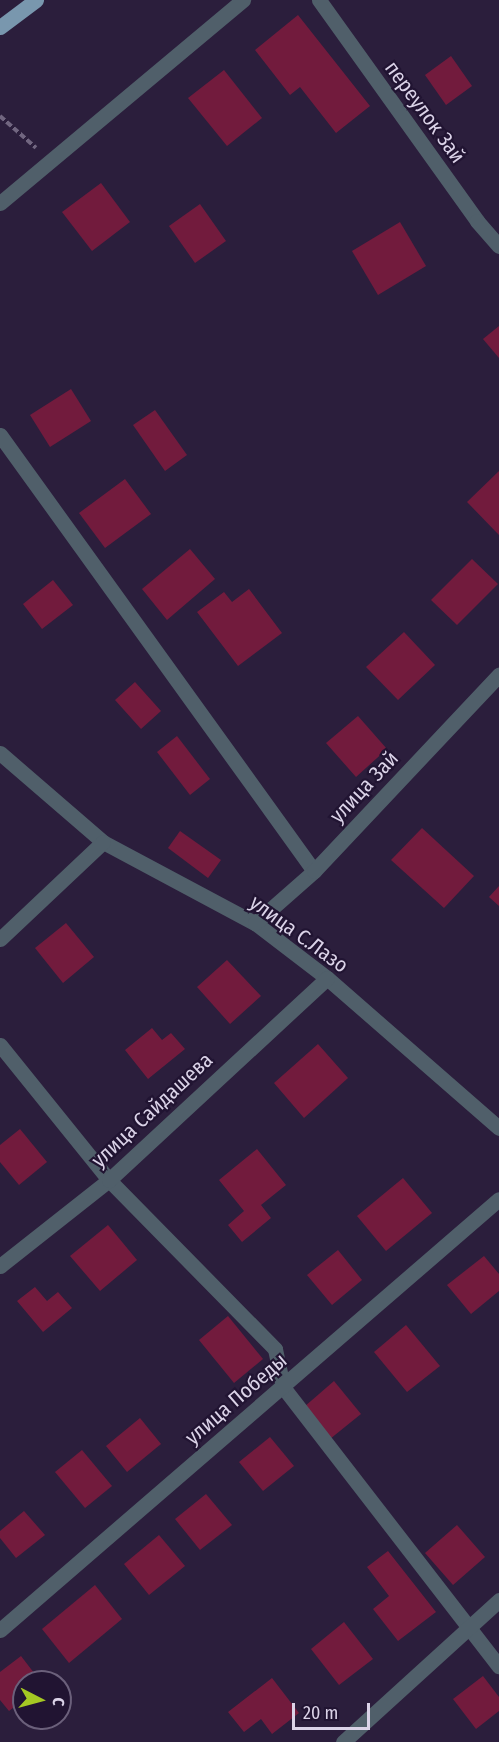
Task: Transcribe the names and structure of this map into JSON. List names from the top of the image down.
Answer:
{
  "streets": {
    "street": [
      "переулок Зай",
      "улица Зай",
      "улица С.Лазо",
      "улица Сайдашева",
      "улица Победы"
    ]
  },
  "crossings": [
    ["улица Зай", "улица С.Лазо"],
    ["улица С.Лазо", "улица Сайдашева"]
  ],
  "scale_bar": "20 m",
  "north": "right"
}
